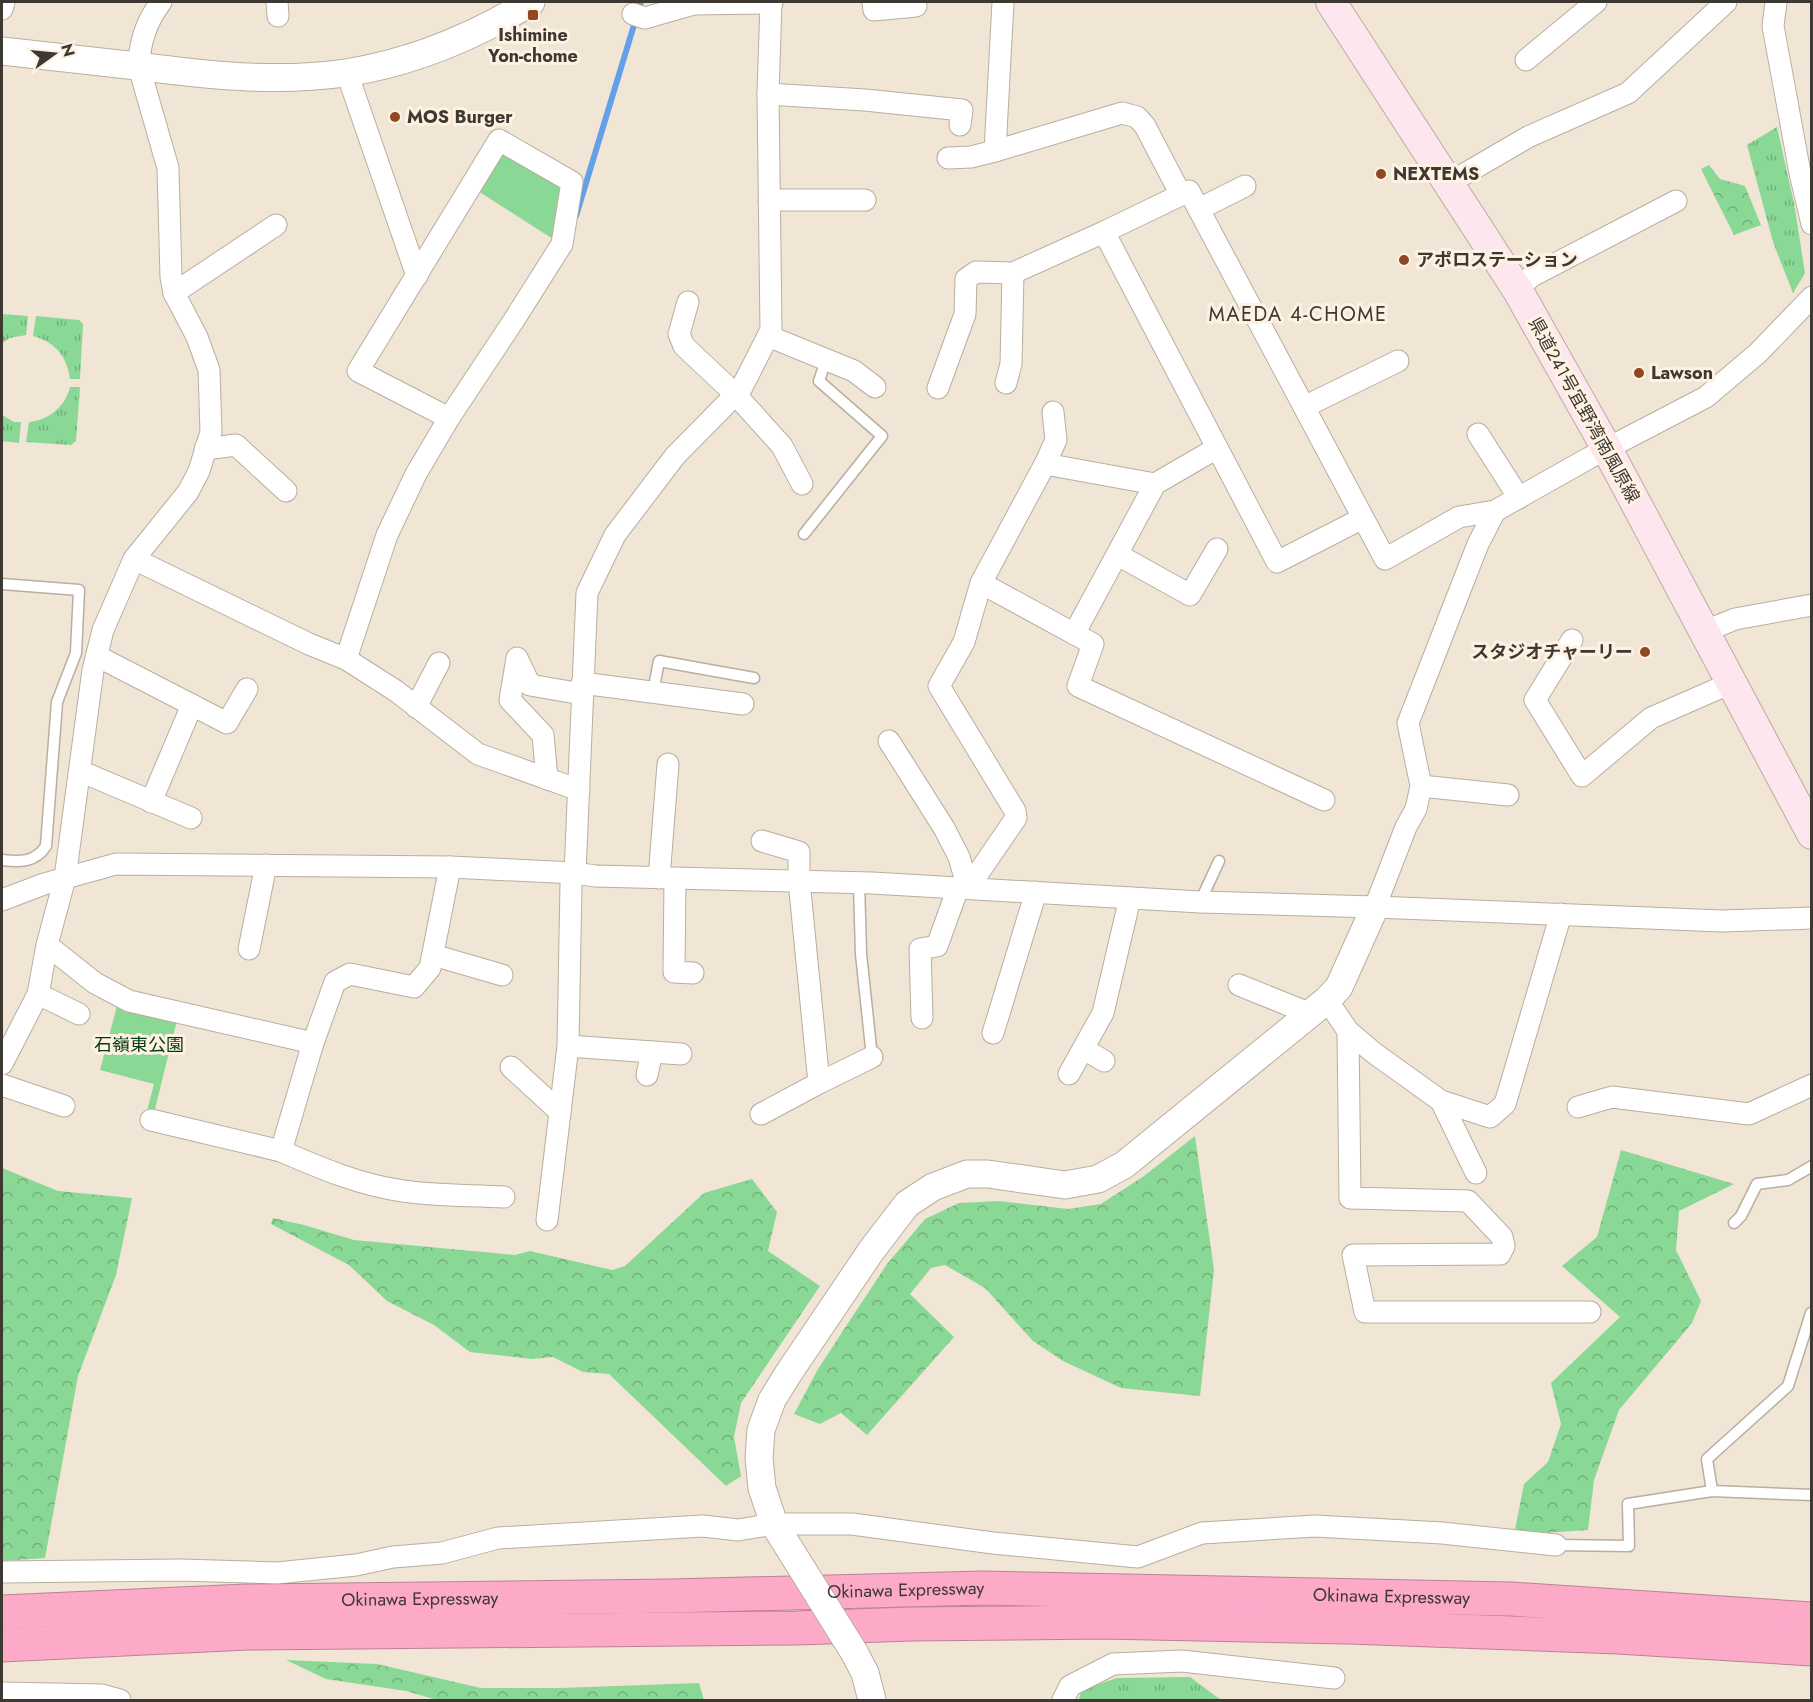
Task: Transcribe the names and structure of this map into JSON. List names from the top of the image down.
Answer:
{
  "streets": {
    "highway": ["Okinawa Expressway"],
    "main road": ["県道241号宜野湾南風原線"]
  },
  "districts": ["MAEDA 4-CHOME"],
  "parks": ["石嶺東公園"],
  "places": {
    "transit": ["Ishimine Yon-chome"],
    "other": [
      "MOS Burger",
      "NEXTEMS",
      "アポロステーション",
      "Lawson",
      "スタジオチャーリー"
    ]
  },
  "north": "right"
}
